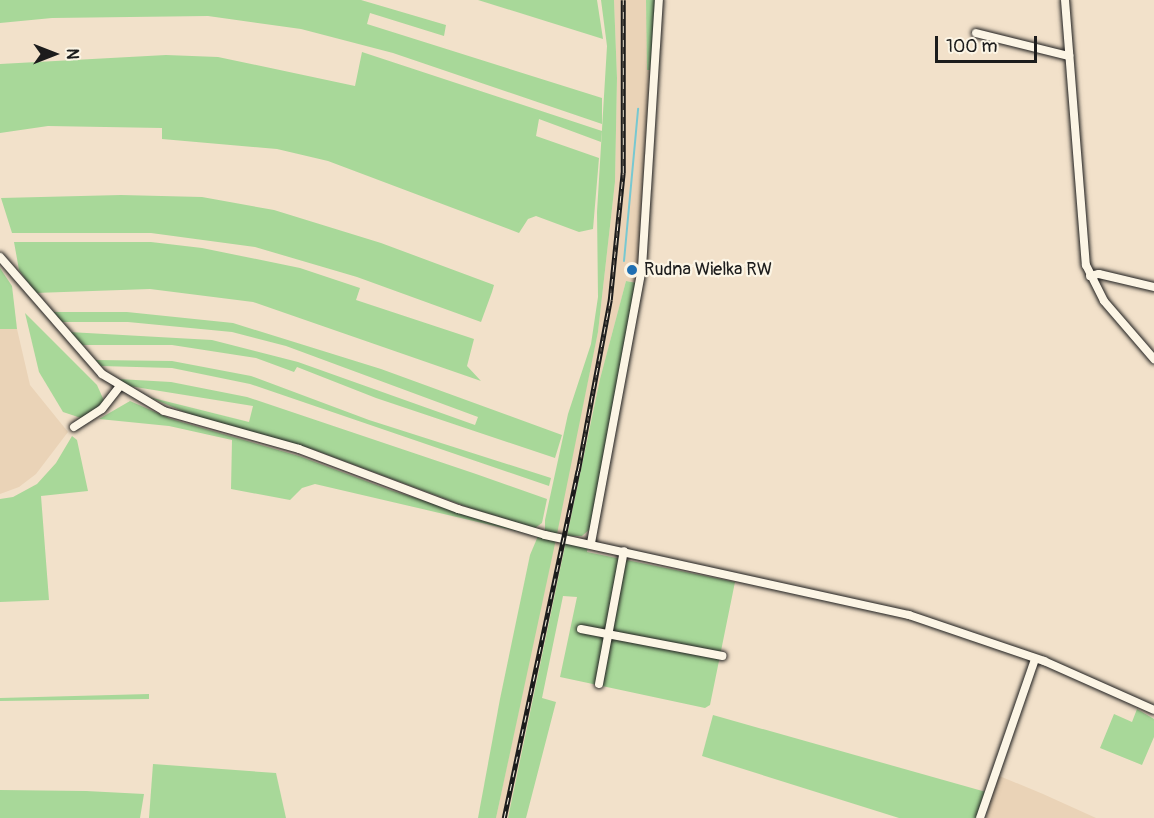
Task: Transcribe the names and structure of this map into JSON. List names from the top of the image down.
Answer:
{
  "places": ["Rudna Wielka RW"],
  "scale_bar": "100 m",
  "north": "right"
}
